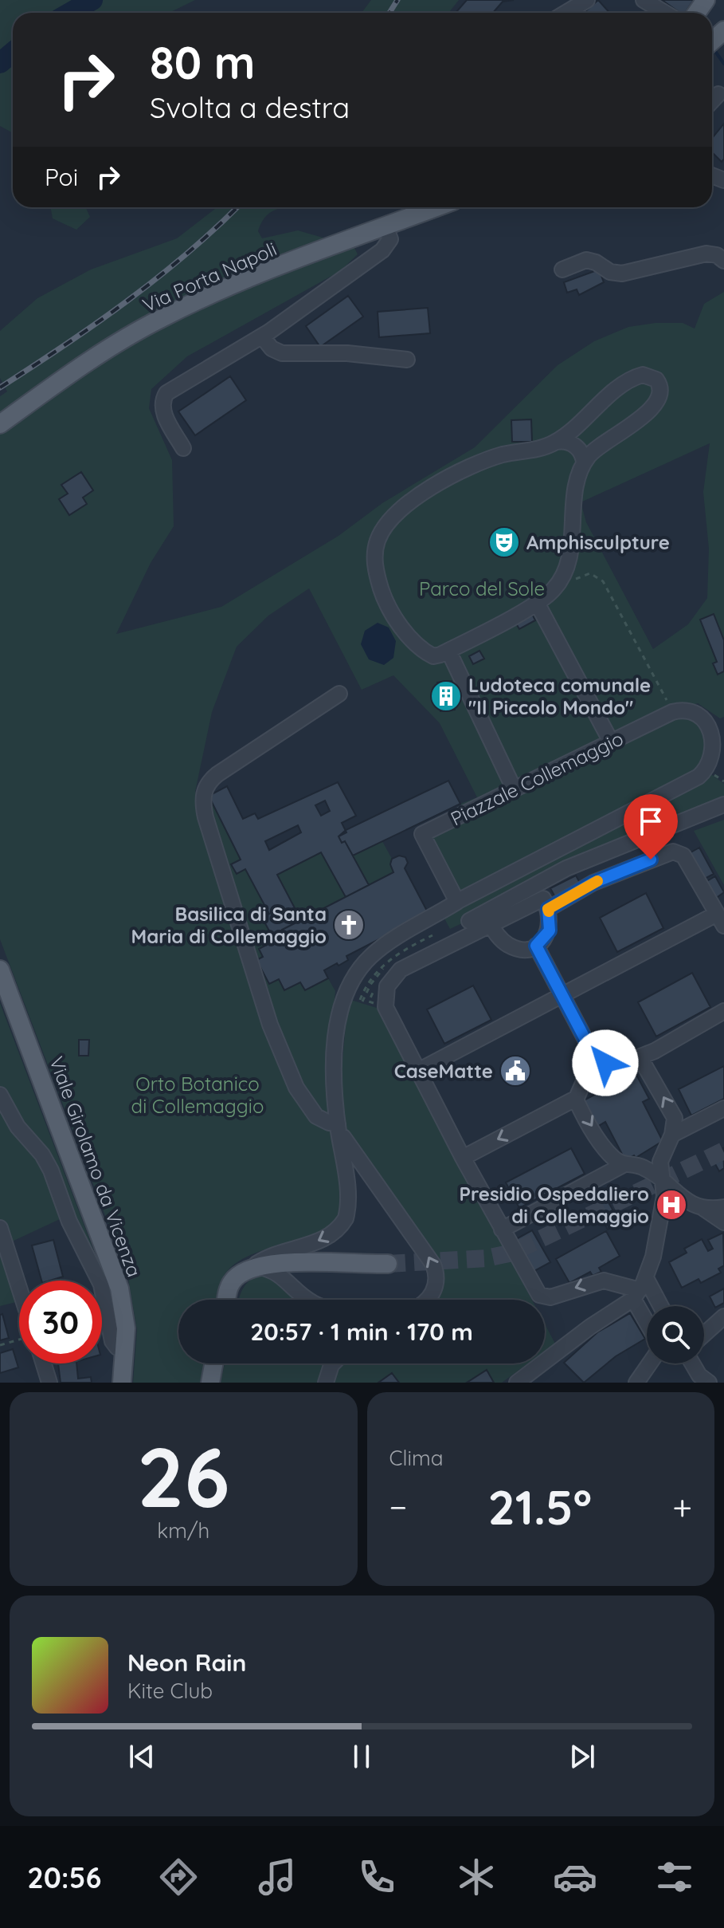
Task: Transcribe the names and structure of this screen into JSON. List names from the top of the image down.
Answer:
{
  "streets": {
    "main road": ["Via Porta Napoli", "Viale Girolamo da Vicenza"],
    "street": ["Piazzale Collemaggio"]
  },
  "parks": ["Parco del Sole", "Orto Botanico di Collemaggio"],
  "places": {
    "theatre": ["Amphisculpture"],
    "building": ["Ludoteca comunale \"Il Piccolo Mondo\""],
    "church": ["Basilica di Santa Maria di Collemaggio"],
    "public building": ["CaseMatte"],
    "hospital": ["Presidio Ospedaliero di Collemaggio"]
  },
  "page": {
    "turn": ["80 m", "Svolta a destra"],
    "then": "Poi",
    "limit": "30",
    "trip": "20:57 · 1 min · 170 m",
    "tile": [
      ["26", "km/h"],
      "Clima"
    ],
    "heat": ["−", "21.5°", "+"],
    "song": ["Neon Rain", "Kite Club"],
    "tabs": "20:56"
  }
}
